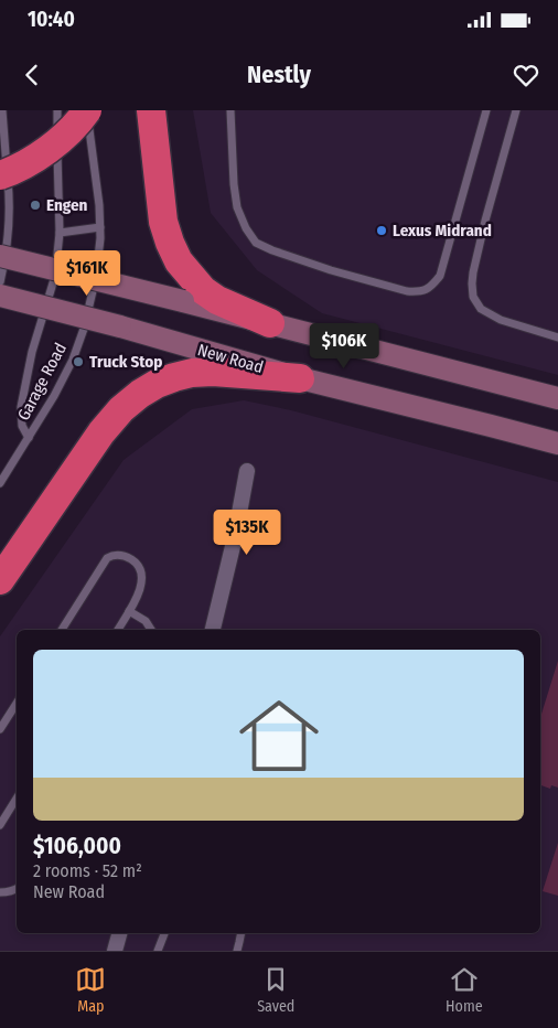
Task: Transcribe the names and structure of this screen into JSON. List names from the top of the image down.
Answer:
{
  "streets": {
    "main road": ["New Road"],
    "lane": ["Garage Road"]
  },
  "places": ["Engen", "Lexus Midrand", "Truck Stop"],
  "page": {
    "status": "10:40",
    "header": "Nestly",
    "price": ["$161K", "$106K", "$135K"],
    "list": [
      {
        "name": "$106,000",
        "note": "2 rooms · 52 m² · New Road"
      }
    ],
    "tabs": ["Map", "Saved", "Home"]
  }
}
